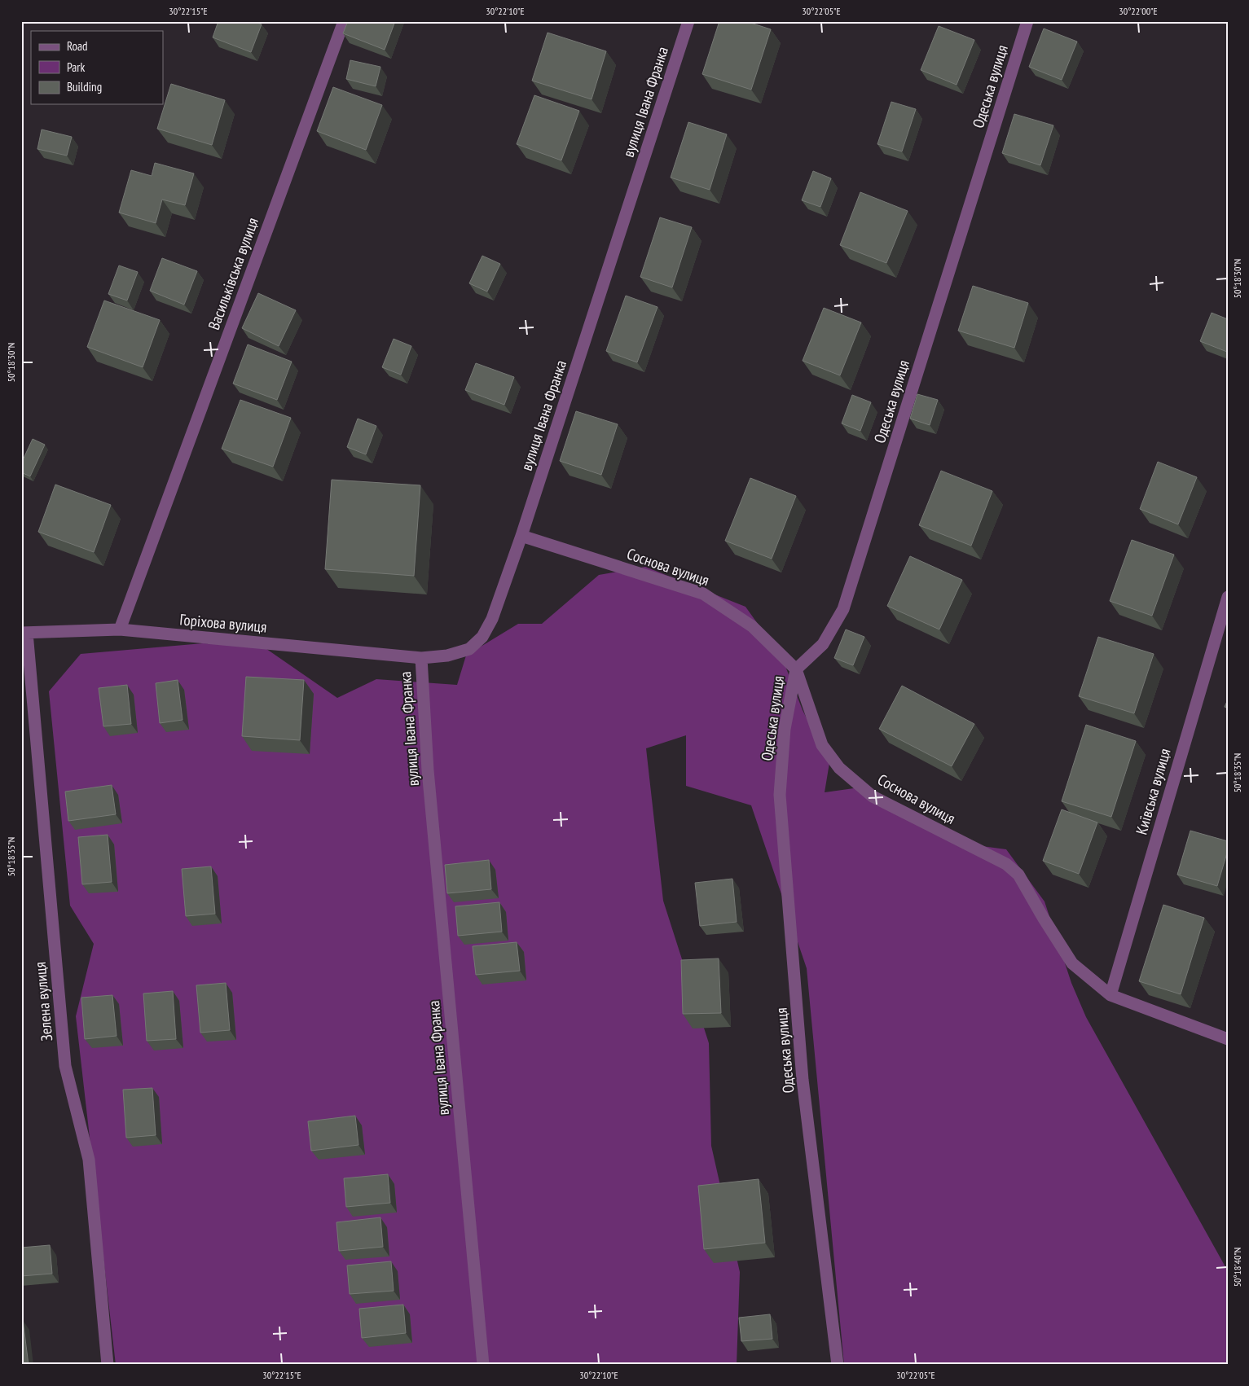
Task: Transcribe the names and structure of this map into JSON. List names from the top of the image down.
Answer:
{
  "streets": {
    "street": [
      "Одеська вулиця",
      "вулиця Івана Франка",
      "Васильківська вулиця",
      "Соснова вулиця",
      "Горіхова вулиця",
      "Київська вулиця",
      "Зелена вулиця"
    ]
  },
  "crossings": [
    ["Одеська вулиця", "Соснова вулиця"],
    ["вулиця Івана Франка", "Соснова вулиця"],
    ["вулиця Івана Франка", "Горіхова вулиця"],
    ["Васильківська вулиця", "Горіхова вулиця"],
    ["Соснова вулиця", "Київська вулиця"],
    ["Горіхова вулиця", "Зелена вулиця"]
  ],
  "legend": ["Road", "Park", "Building"],
  "coordinates": [
    "30°22'15\"E",
    "30°22'10\"E",
    "30°22'05\"E",
    "30°22'00\"E",
    "50°18'30\"N",
    "50°18'35\"N",
    "50°18'40\"N"
  ]
}
